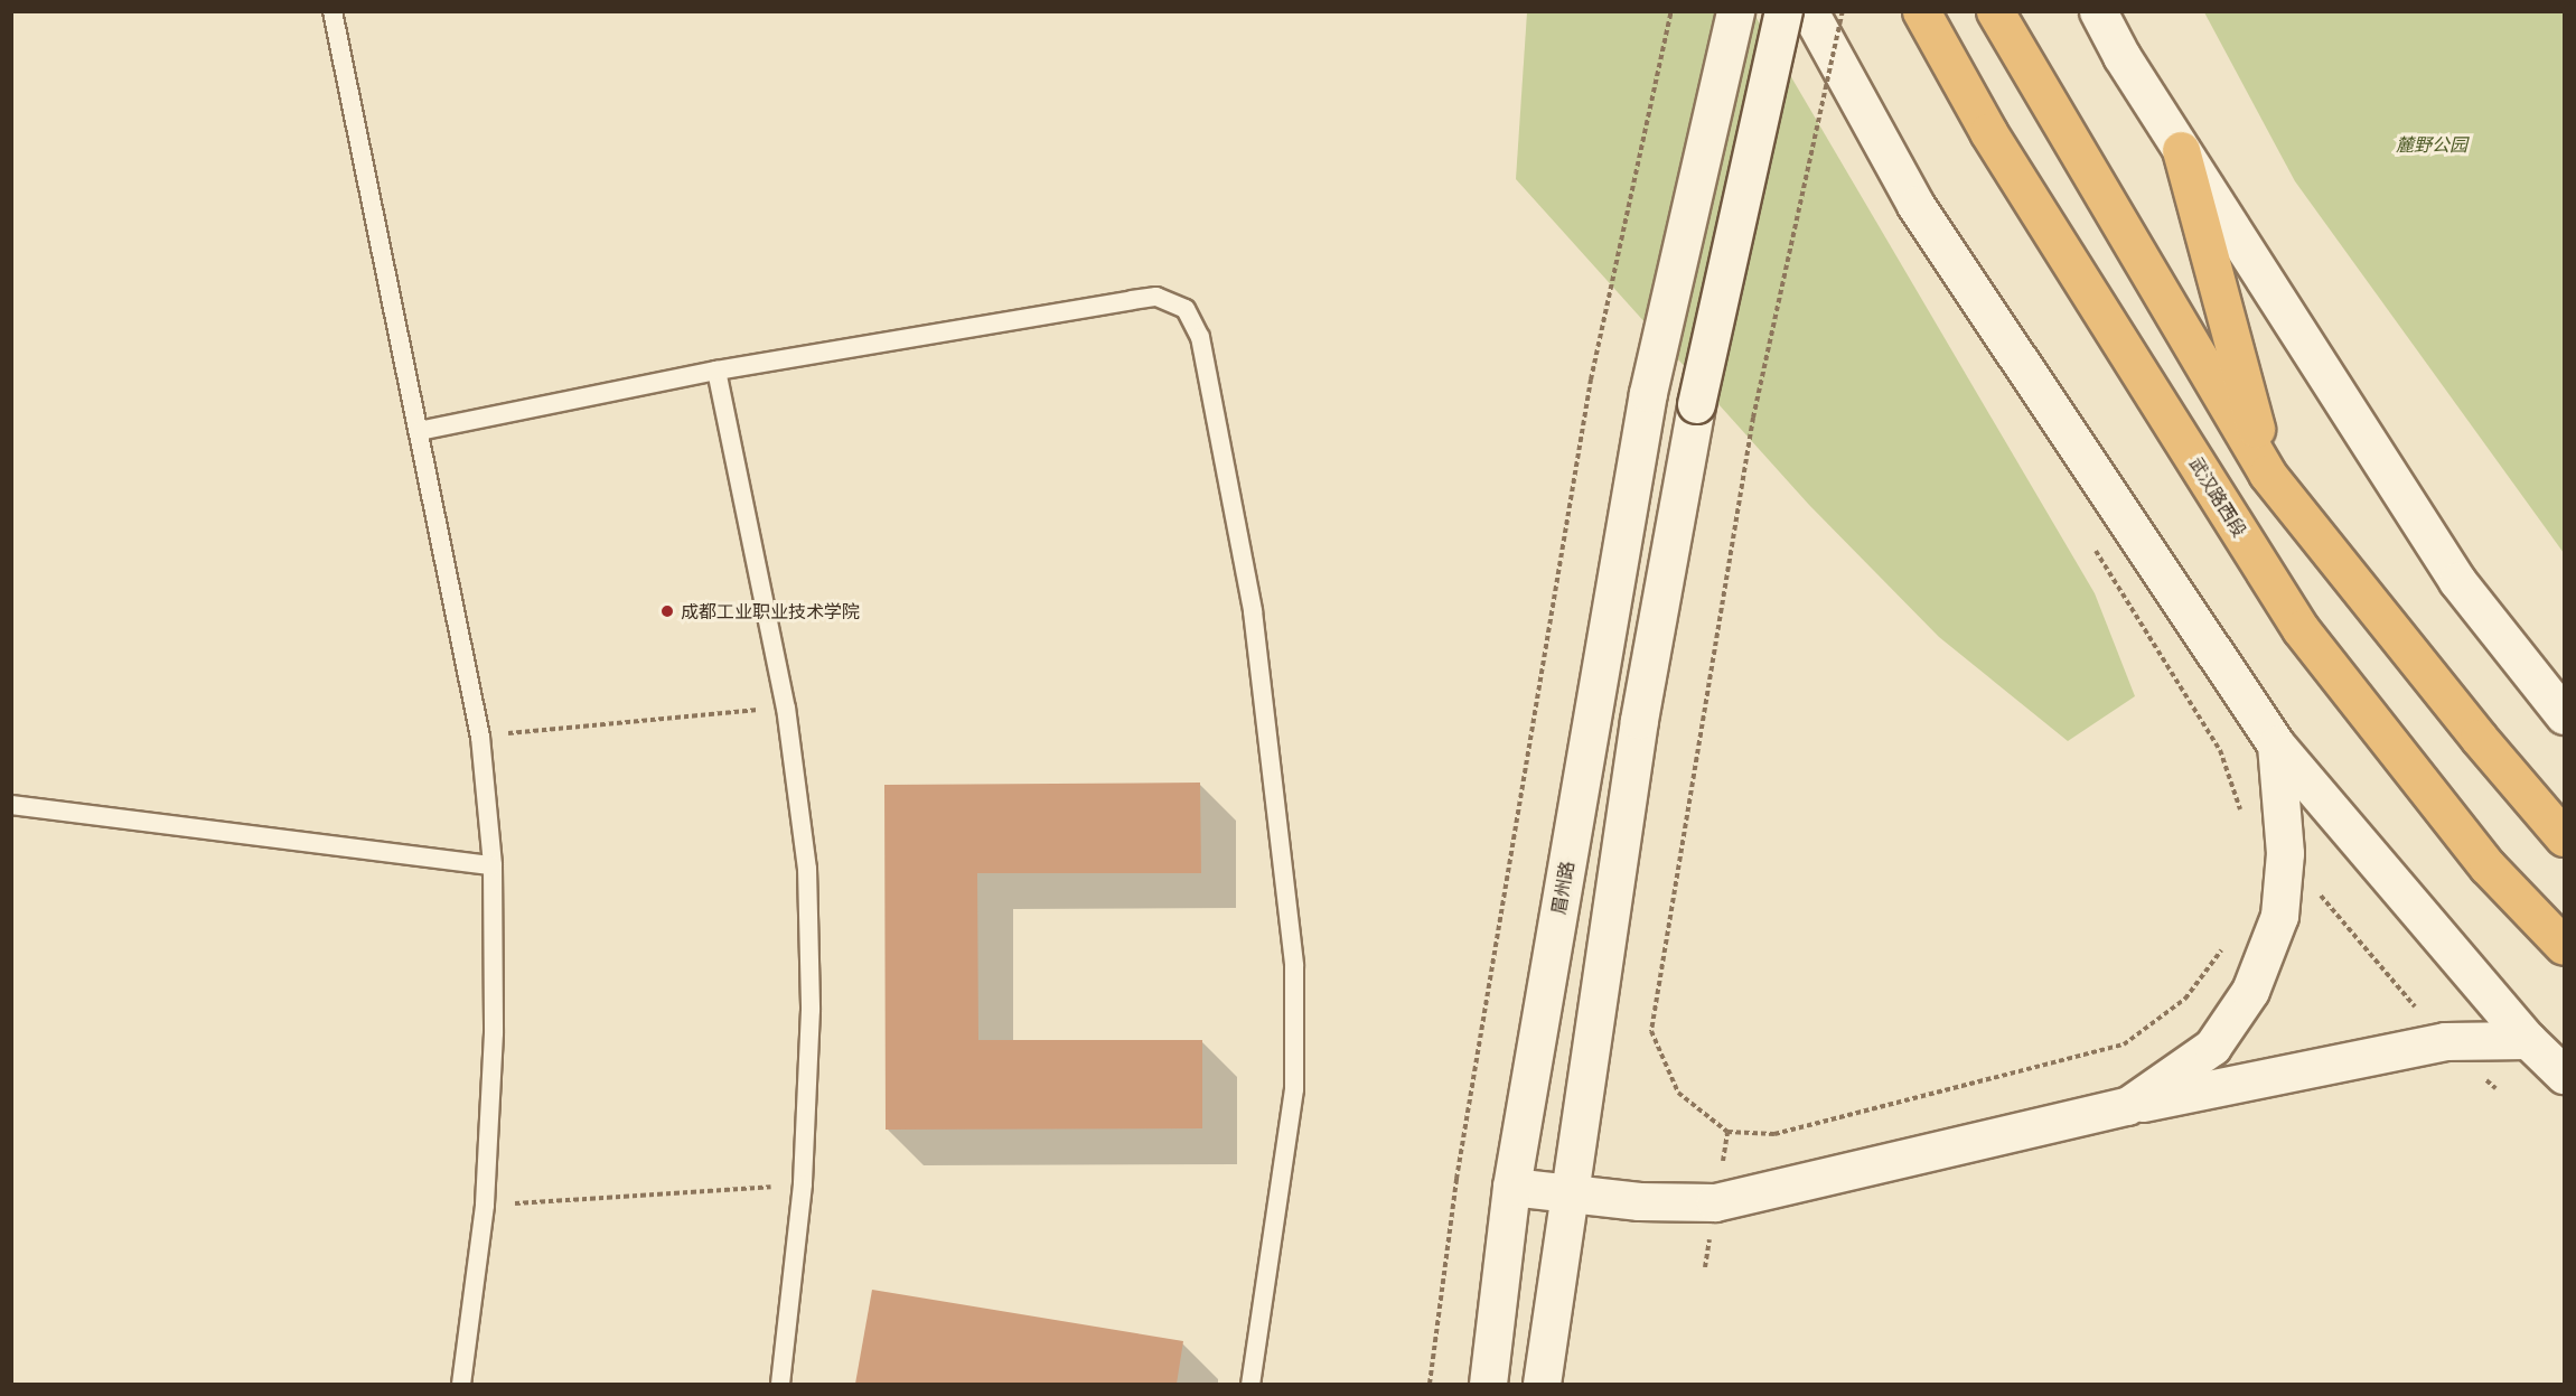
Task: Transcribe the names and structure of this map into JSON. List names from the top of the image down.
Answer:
{
  "streets": {
    "highway": ["武汉路西段"],
    "main road": ["眉州路"]
  },
  "parks": ["麓野公园"],
  "places": ["成都工业职业技术学院"]
}
